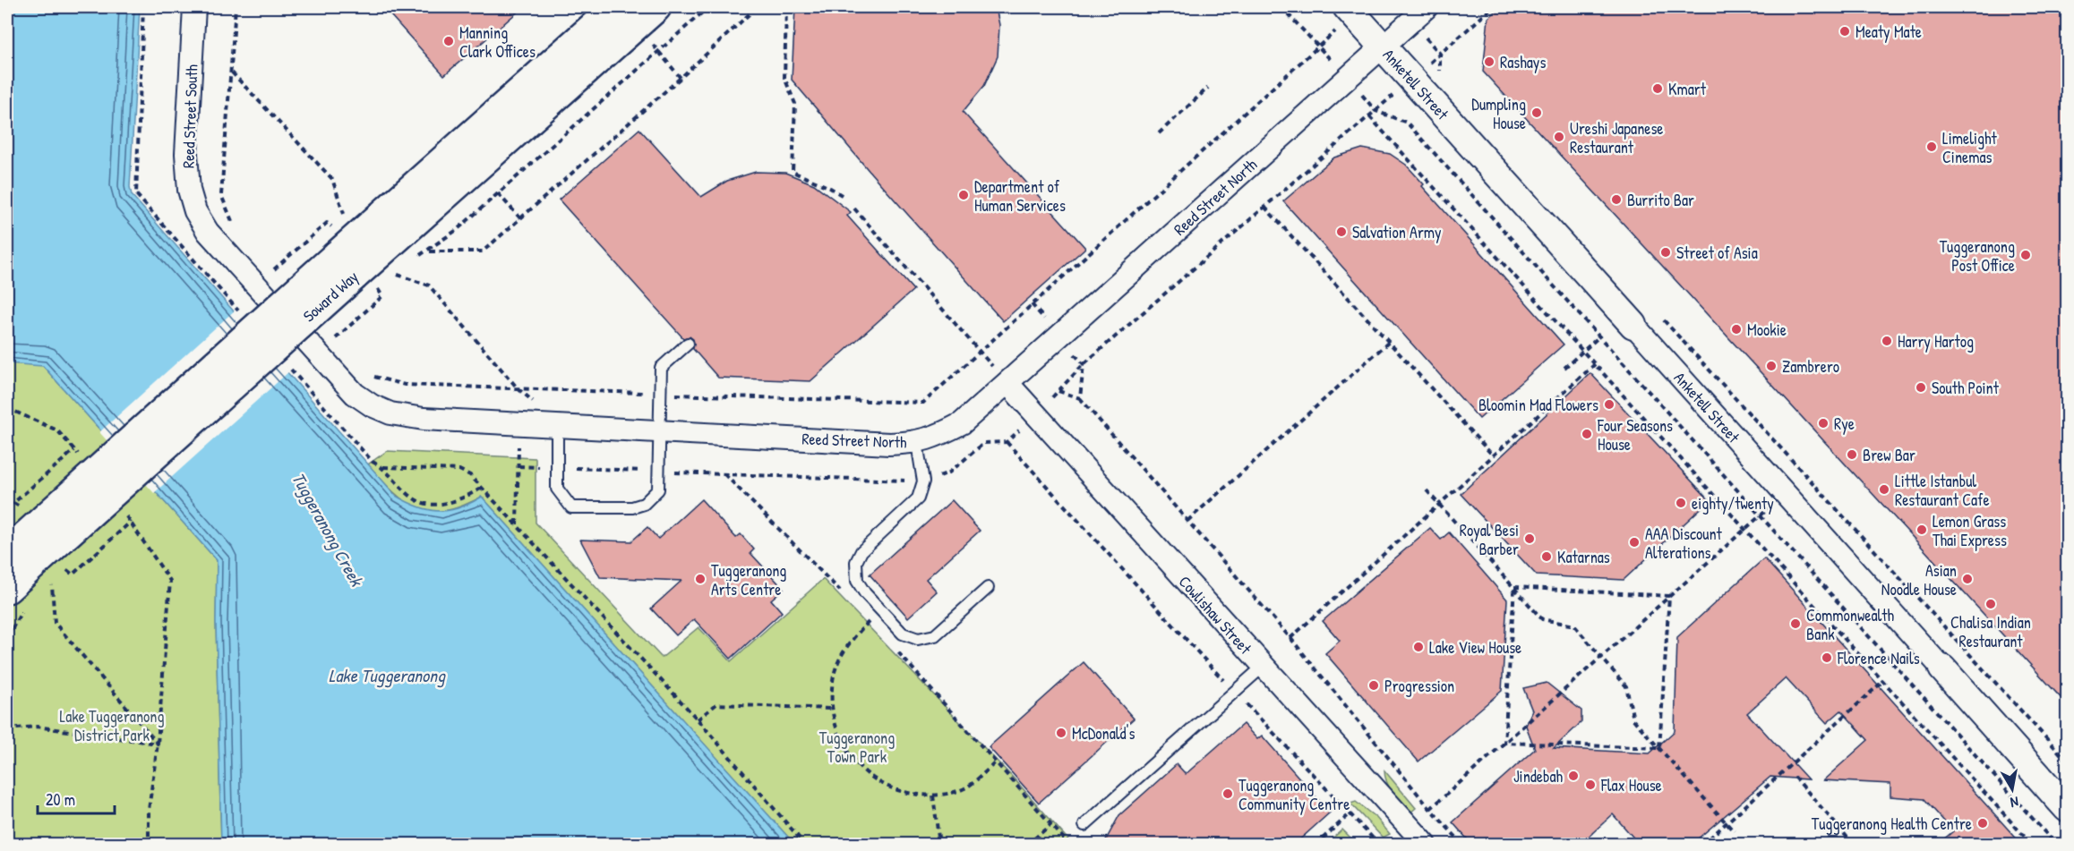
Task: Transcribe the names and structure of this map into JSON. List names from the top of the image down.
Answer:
{
  "streets": {
    "main road": ["Soward Way"],
    "street": [
      "Anketell Street",
      "Reed Street South",
      "Reed Street North",
      "Cowlishaw Street"
    ]
  },
  "crossings": [
    ["Anketell Street", "Reed Street North"],
    ["Reed Street South", "Reed Street North"],
    ["Reed Street North", "Cowlishaw Street"]
  ],
  "water": ["Tuggeranong Creek", "Lake Tuggeranong"],
  "parks": ["Lake Tuggeranong District Park", "Tuggeranong Town Park"],
  "places": [
    "Meaty Mate",
    "Manning Clark Offices",
    "Rashays",
    "Kmart",
    "Dumpling House",
    "Ureshi Japanese Restaurant",
    "Limelight Cinemas",
    "Department of Human Services",
    "Burrito Bar",
    "Salvation Army",
    "Street of Asia",
    "Tuggeranong Post Office",
    "Mookie",
    "Harry Hartog",
    "Zambrero",
    "South Point",
    "Bloomin Mad Flowers",
    "Rye",
    "Four Seasons House",
    "Brew Bar",
    "Little Istanbul Restaurant Cafe",
    "eighty/twenty",
    "Lemon Grass Thai Express",
    "Royal Besi Barber",
    "AAA Discount Alterations",
    "Katarnas",
    "Tuggeranong Arts Centre",
    "Asian Noodle House",
    "Chalisa Indian Restaurant",
    "Commonwealth Bank",
    "Lake View House",
    "Florence Nails",
    "Progression",
    "McDonald's",
    "Jindebah",
    "Flax House",
    "Tuggeranong Community Centre",
    "Tuggeranong Health Centre"
  ],
  "scale_bar": "20 m",
  "north": "bottom"
}
